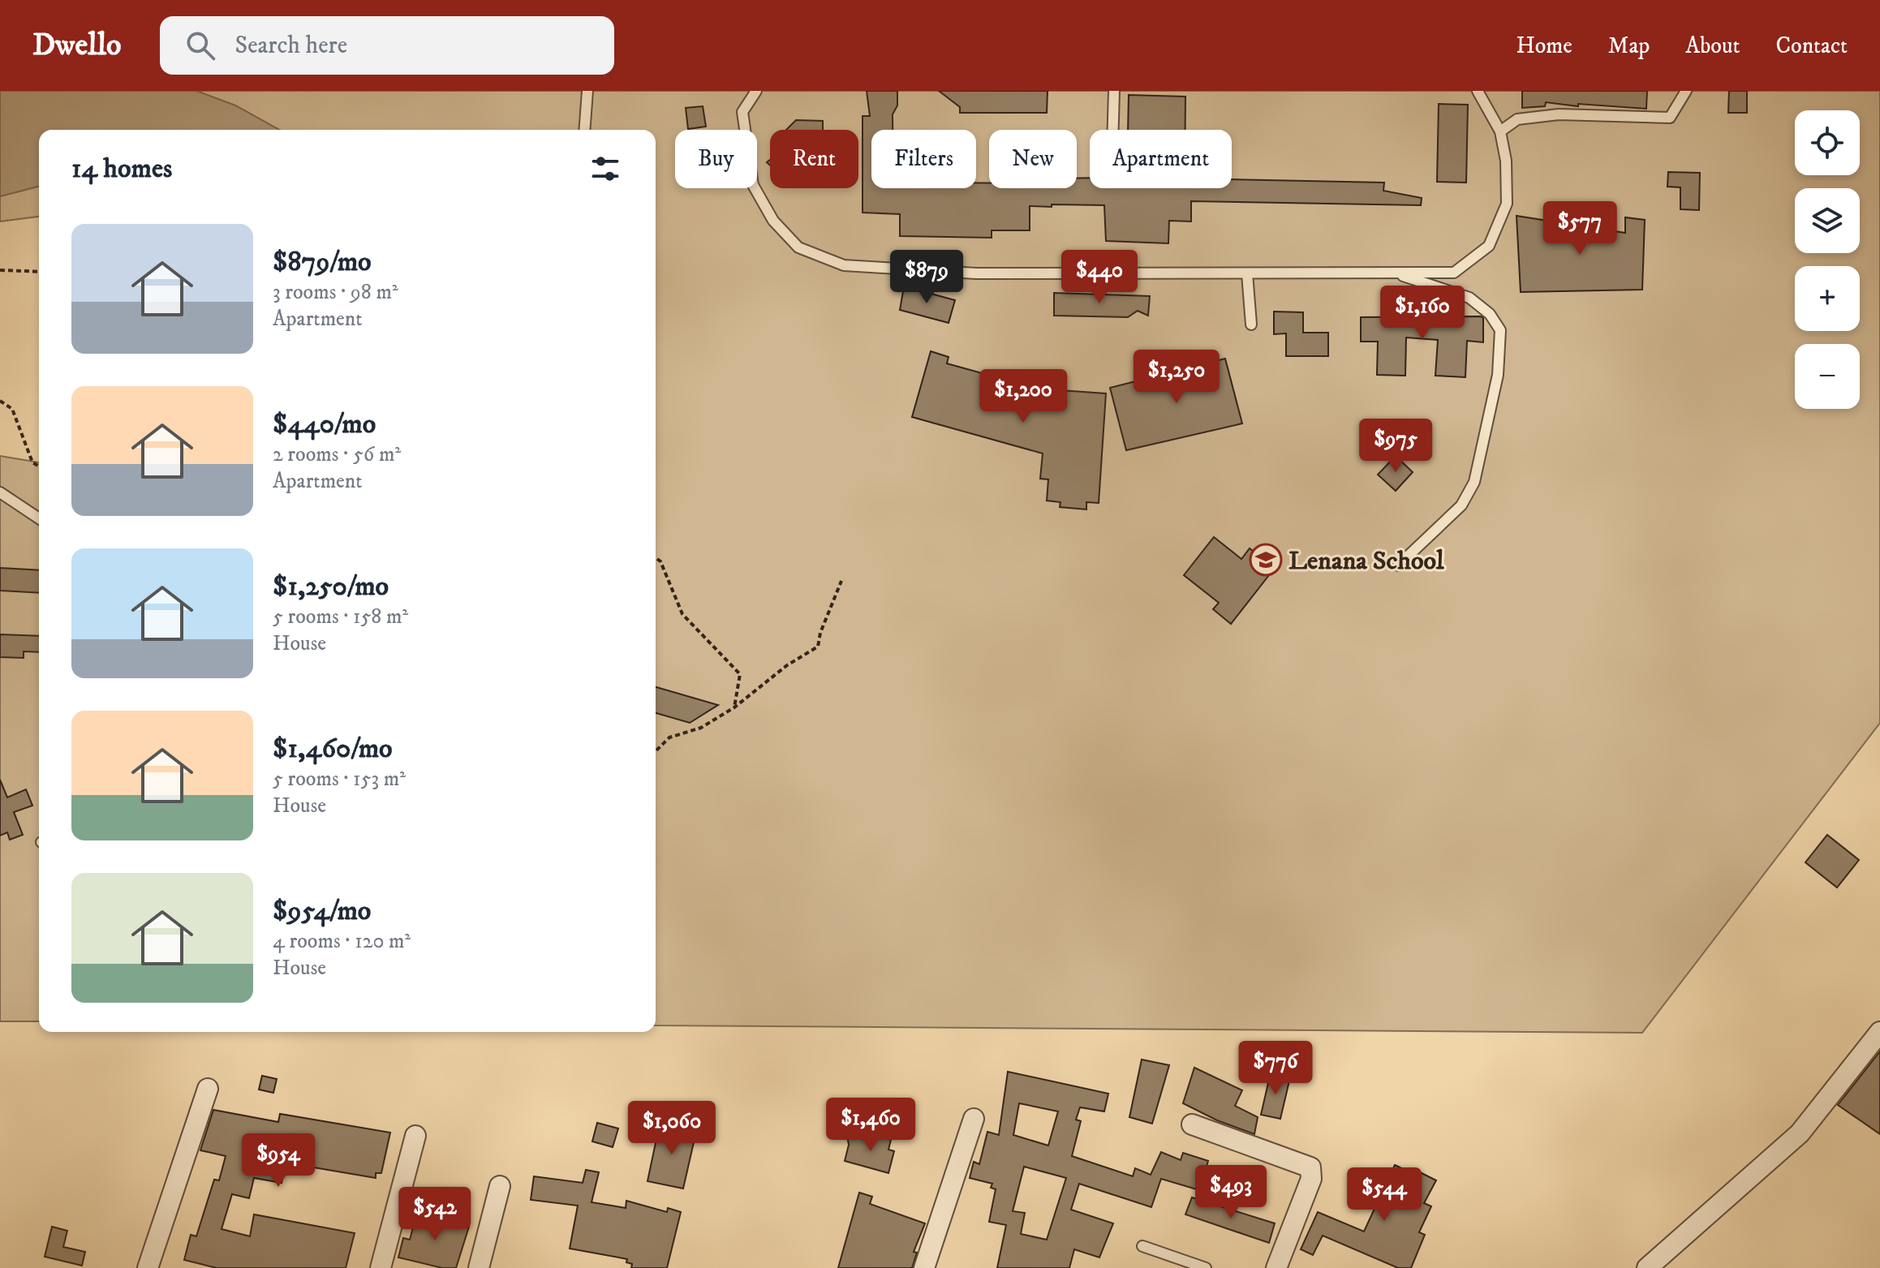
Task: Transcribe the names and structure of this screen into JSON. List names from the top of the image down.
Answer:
{
  "places": {
    "school or university": ["Lenana School"]
  },
  "page": {
    "header": "Dwello",
    "search": "Search here",
    "nav": [
      "Home",
      "Map",
      "About",
      "Contact"
    ],
    "map_buttons": ["+", "−"],
    "chip": [
      "Buy",
      "Rent",
      "Filters",
      "New",
      "Apartment"
    ],
    "heading": "14 homes",
    "price": [
      "$577",
      "$879",
      "$440",
      "$1,160",
      "$1,250",
      "$1,200",
      "$975",
      "$776",
      "$1,460",
      "$1,060",
      "$954",
      "$493",
      "$544",
      "$542"
    ],
    "list": [
      {
        "name": "$879/mo",
        "note": "3 rooms · 98 m² · Apartment"
      },
      {
        "name": "$440/mo",
        "note": "2 rooms · 56 m² · Apartment"
      },
      {
        "name": "$1,250/mo",
        "note": "5 rooms · 158 m² · House"
      },
      {
        "name": "$1,460/mo",
        "note": "5 rooms · 153 m² · House"
      },
      {
        "name": "$954/mo",
        "note": "4 rooms · 120 m² · House"
      }
    ]
  }
}
